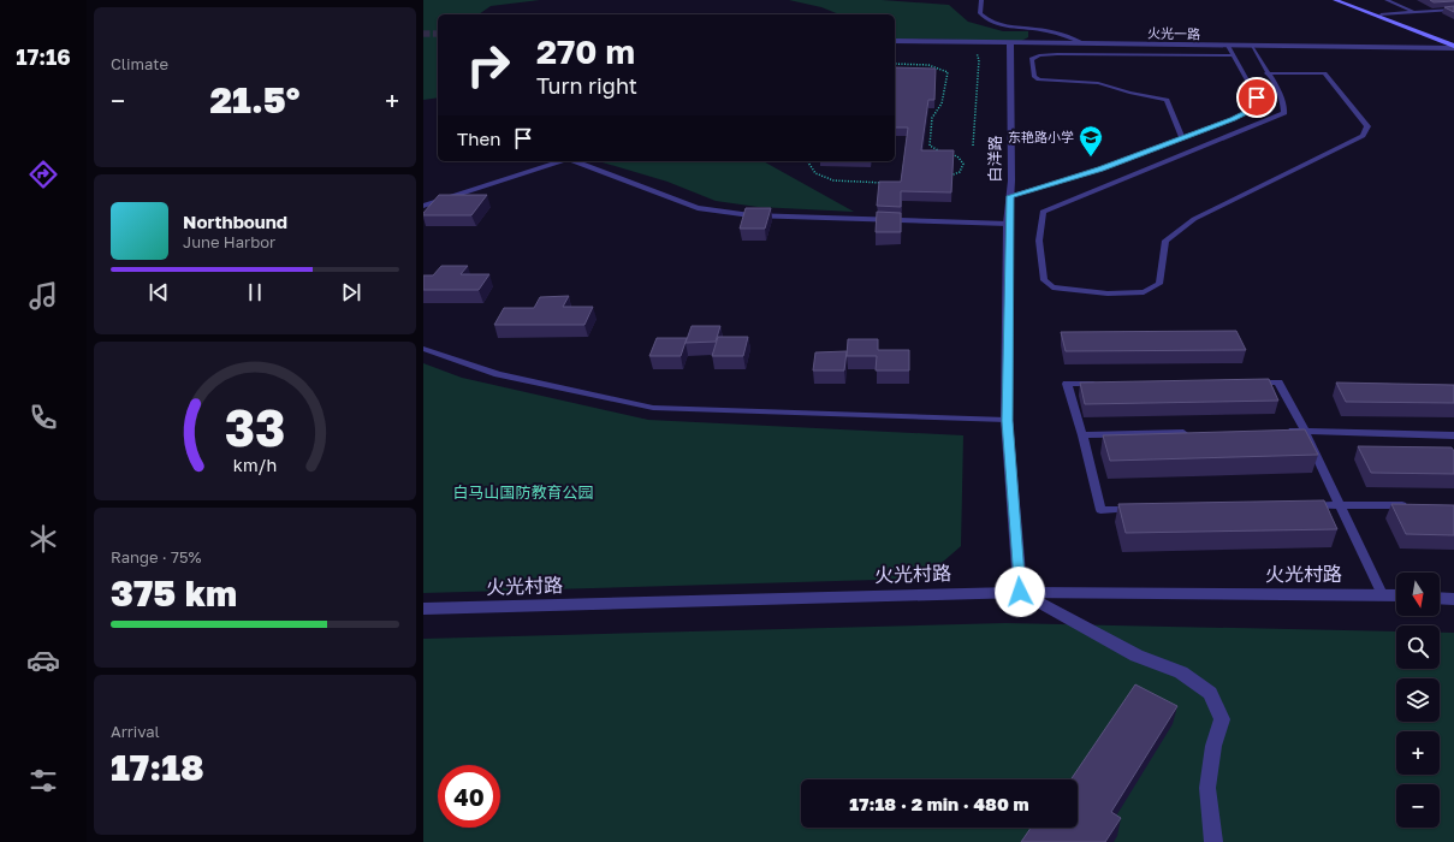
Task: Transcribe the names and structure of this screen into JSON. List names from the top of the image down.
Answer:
{
  "streets": {
    "street": ["火光一路", "白洋路", "火光村路"]
  },
  "crossings": [
    ["火光一路", "白洋路"],
    ["白洋路", "火光村路"]
  ],
  "parks": ["白马山国防教育公园"],
  "places": {
    "school or university": ["东艳路小学"]
  },
  "north": "bottom",
  "page": {
    "tabs": "17:16",
    "tile": [
      "Climate",
      ["Range · 75%", "375 km"],
      ["Arrival", "17:18"]
    ],
    "turn": ["270 m", "Turn right"],
    "heat": ["−", "21.5°", "+"],
    "then": "Then",
    "song": ["Northbound", "June Harbor"],
    "map_buttons": ["+", "−"],
    "limit": "40",
    "trip": "17:18 · 2 min · 480 m",
    "gauge": ["33", "km/h"]
  }
}
